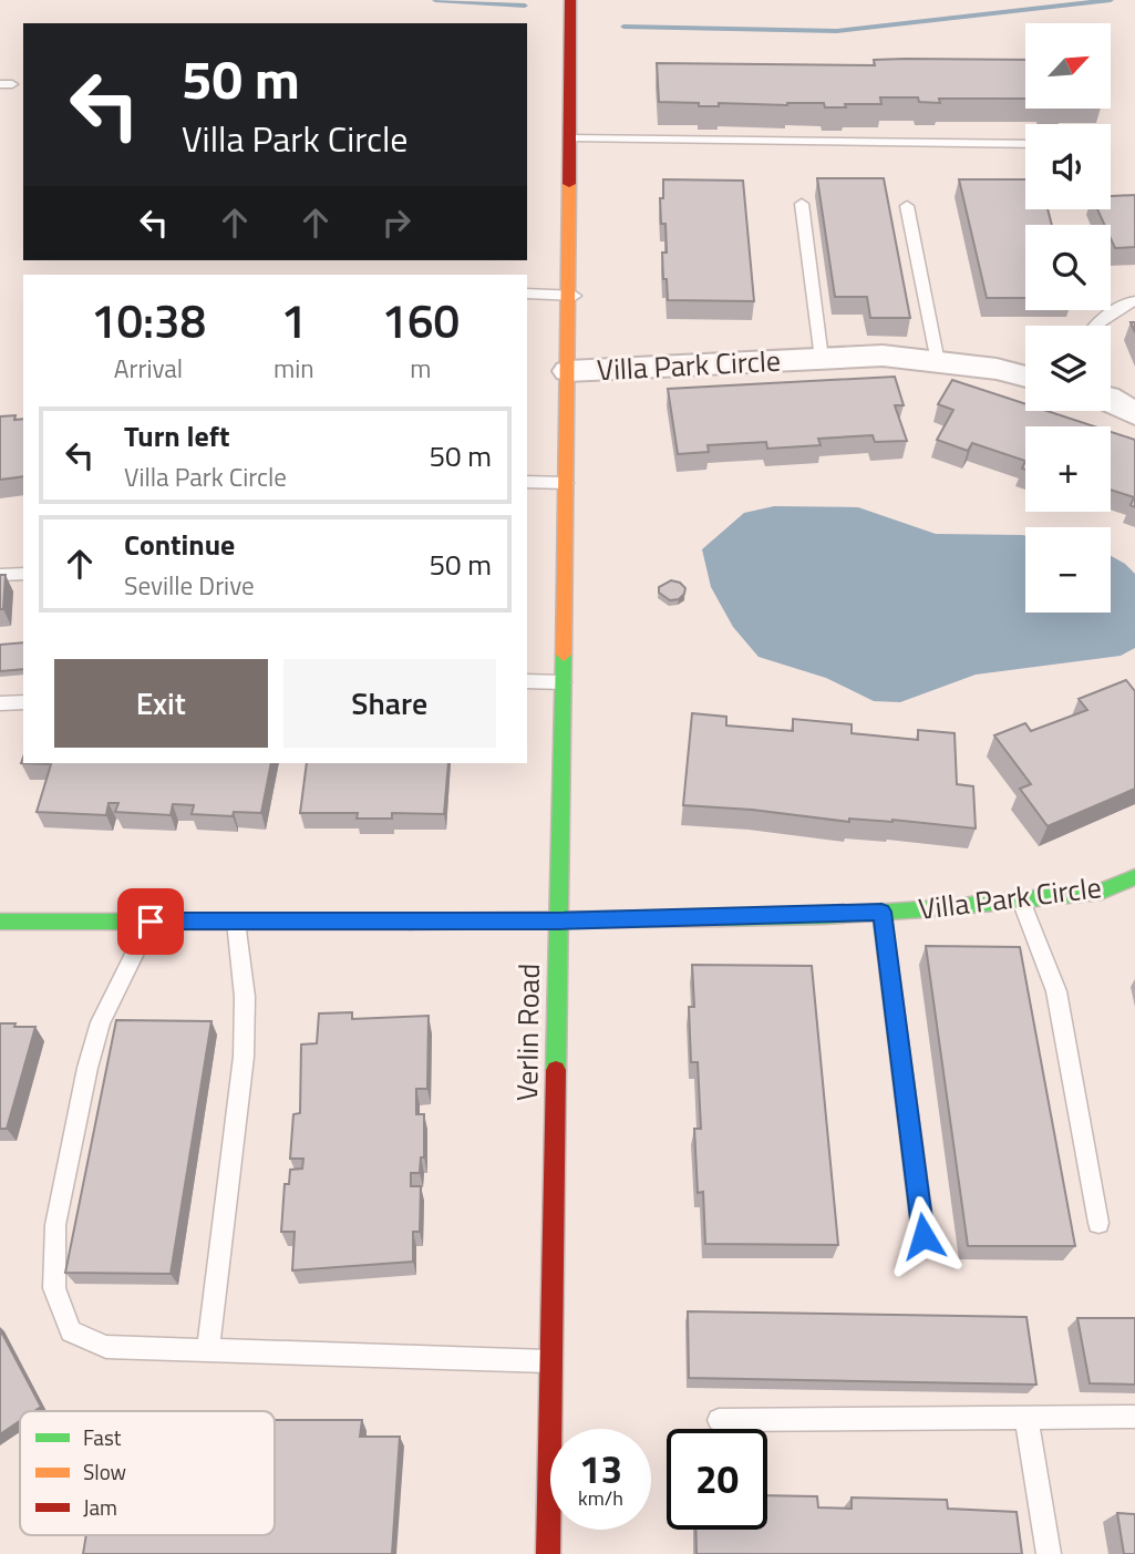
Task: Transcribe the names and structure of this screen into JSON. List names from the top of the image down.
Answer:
{
  "streets": {
    "street": ["Villa Park Circle", "Verlin Road"]
  },
  "crossings": [
    ["Villa Park Circle", "Verlin Road"]
  ],
  "legend": ["Fast", "Slow", "Jam"],
  "north": "top right",
  "page": {
    "map_buttons": ["+", "−"],
    "turn": ["50 m", "Villa Park Circle"],
    "eta": [
      "10:38",
      "Arrival",
      "1",
      "min",
      "160",
      "m"
    ],
    "list": [
      {
        "name": "Turn left",
        "note": "Villa Park Circle",
        "value": "50 m"
      },
      {
        "name": "Continue",
        "note": "Seville Drive",
        "value": "50 m"
      }
    ],
    "buttons": ["Exit", "Share"],
    "speed": "13 km/h",
    "limit": "20"
  }
}
